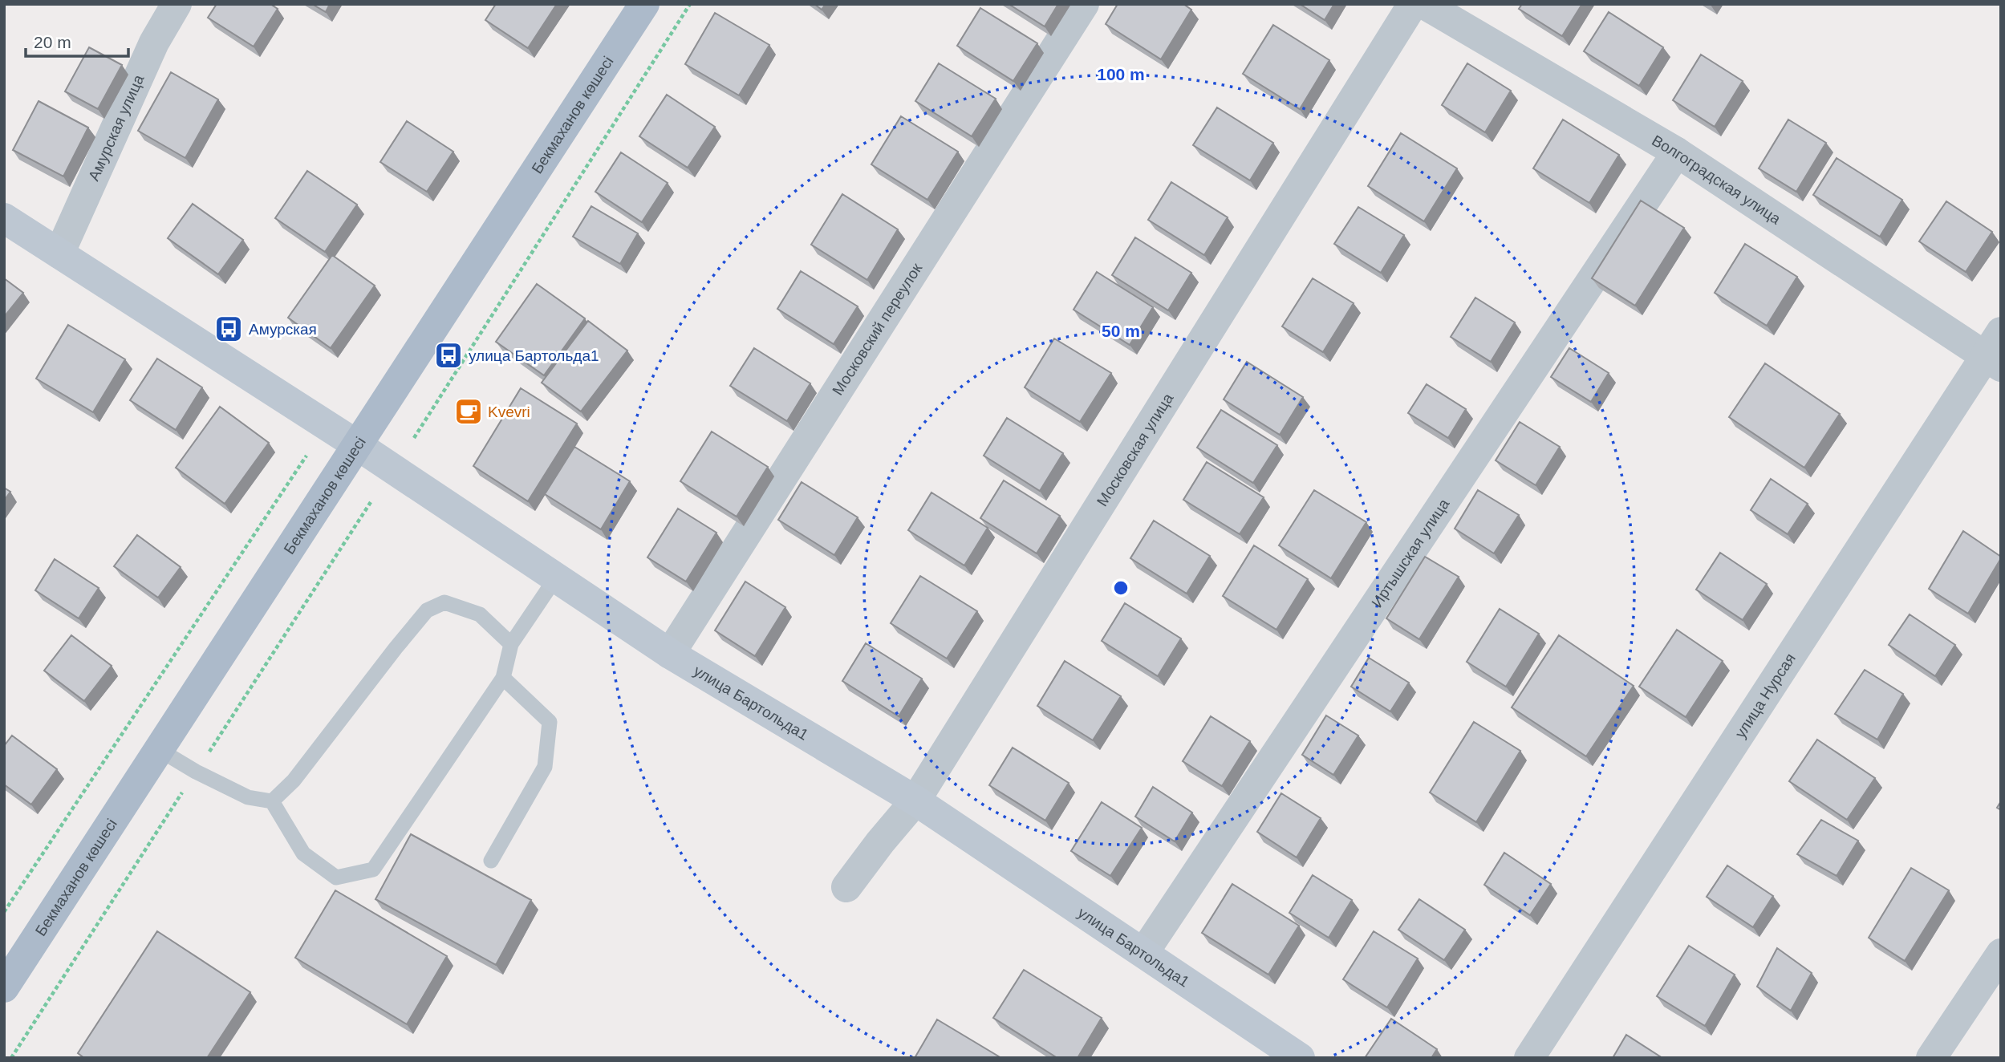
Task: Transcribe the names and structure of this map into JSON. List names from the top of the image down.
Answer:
{
  "streets": {
    "main road": ["Бекмаханов көшесі"],
    "street": [
      "Амурская улица",
      "Волгоградская улица",
      "Московский переулок",
      "Московская улица",
      "Иртышская улица",
      "улица Нурсая",
      "улица Бартольда1"
    ]
  },
  "crossings": [
    ["Бекмаханов көшесі", "улица Бартольда1"],
    ["Амурская улица", "улица Бартольда1"],
    ["Волгоградская улица", "Иртышская улица"],
    ["Волгоградская улица", "улица Нурсая"],
    ["Московский переулок", "улица Бартольда1"],
    ["Московская улица", "улица Бартольда1"],
    ["Иртышская улица", "улица Бартольда1"]
  ],
  "places": {
    "bus stop": ["Амурская", "улица Бартольда1"],
    "cafe": ["Kvevri"]
  },
  "scale_bar": "20 m",
  "rings": ["100 m", "50 m"]
}
